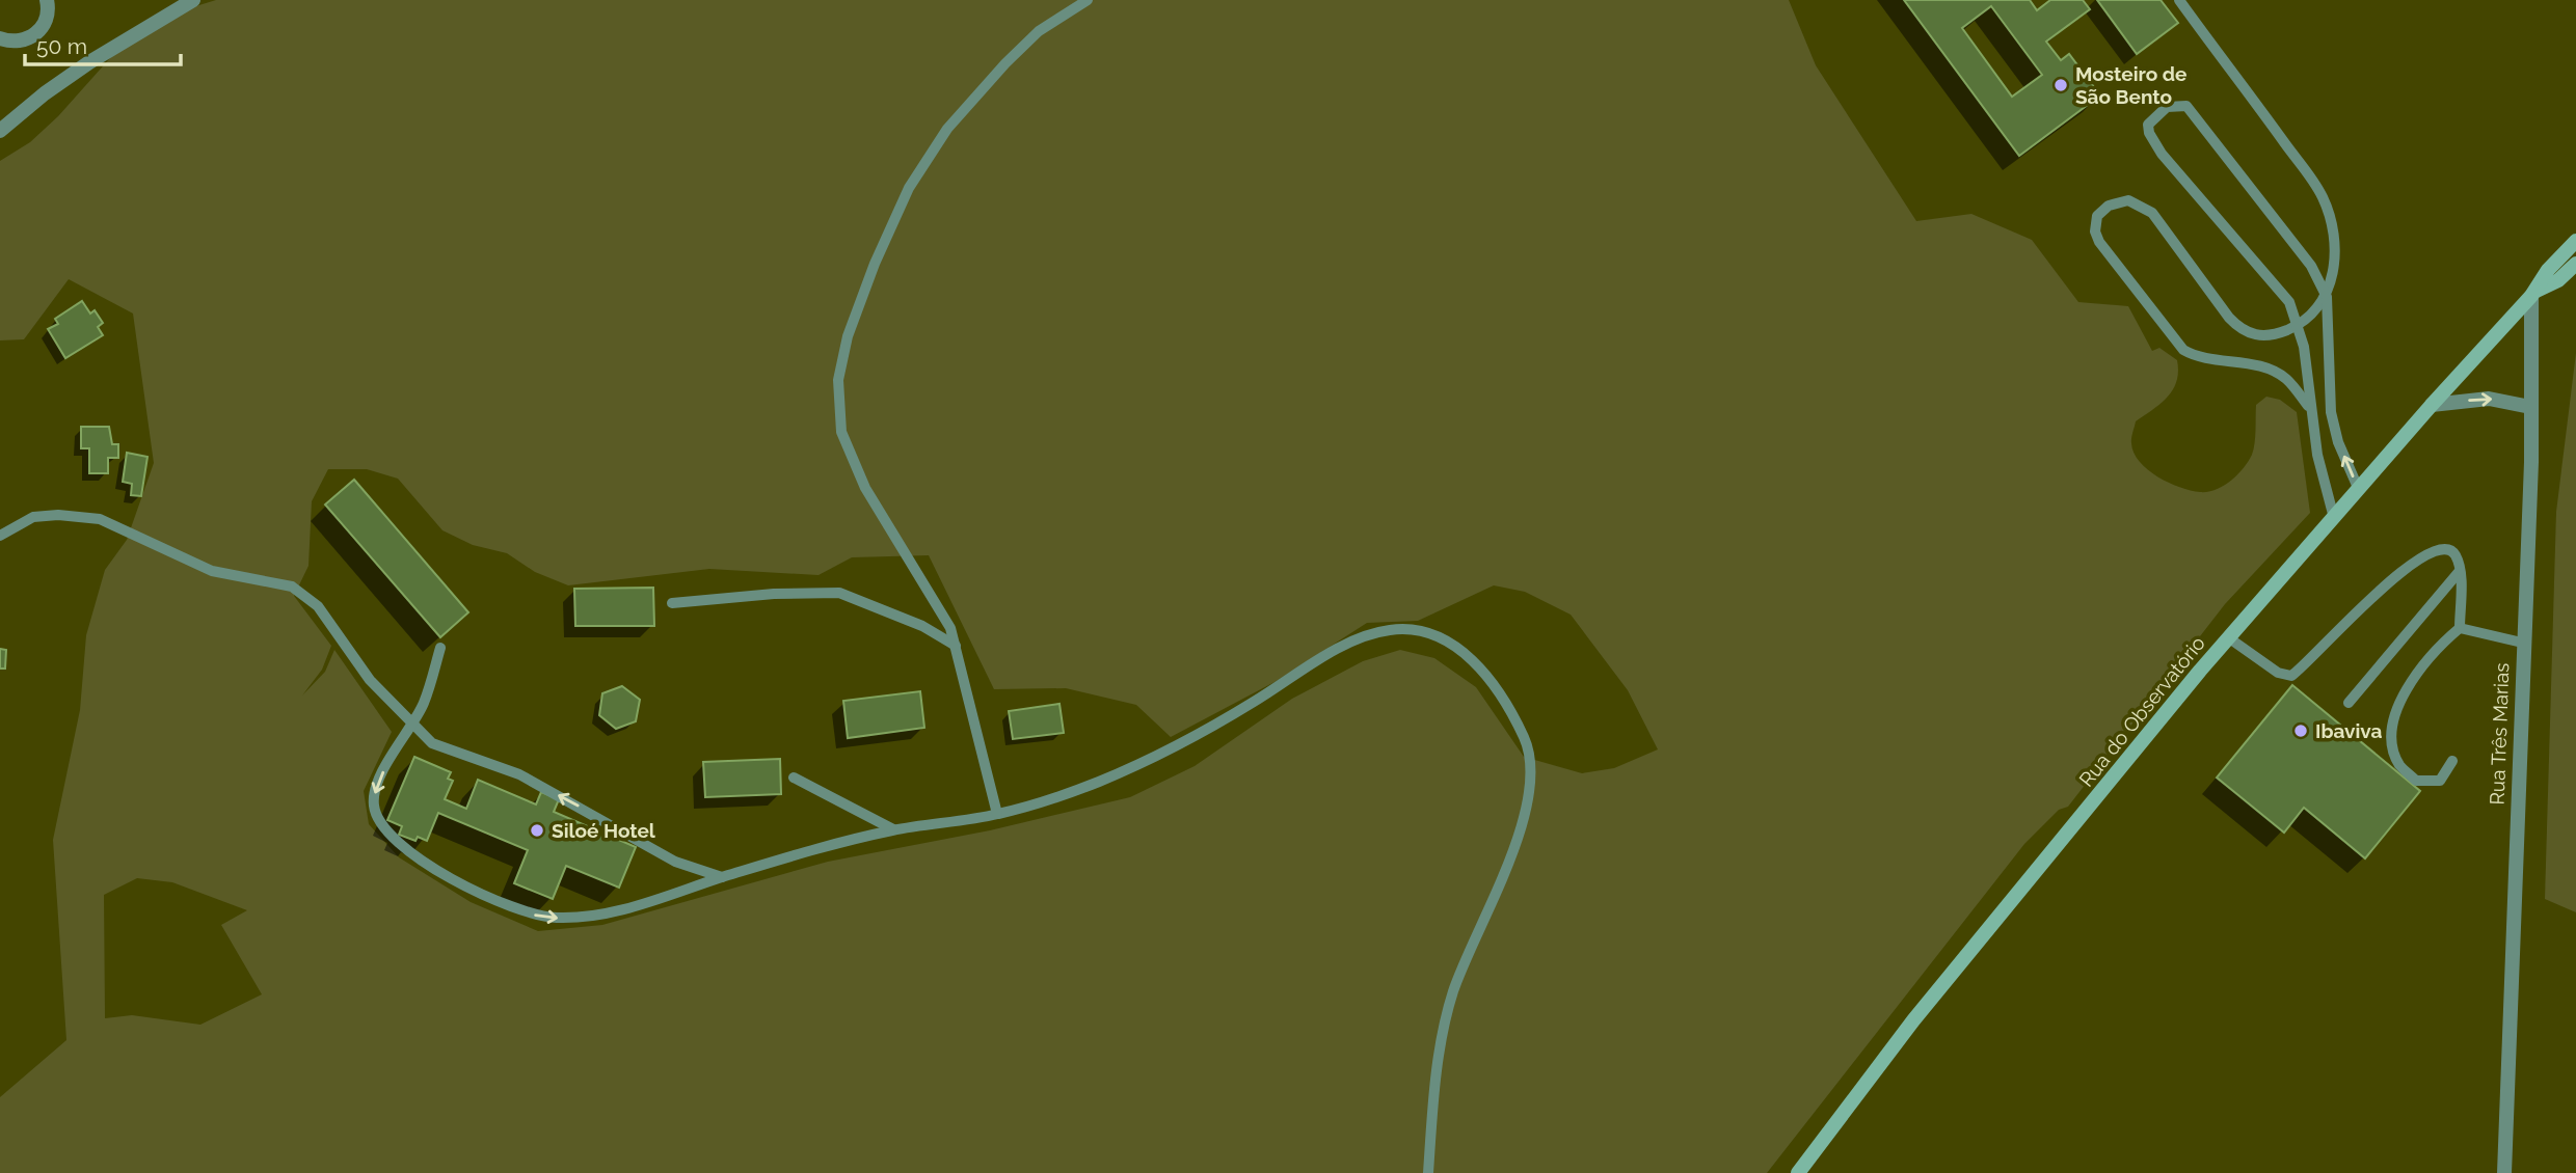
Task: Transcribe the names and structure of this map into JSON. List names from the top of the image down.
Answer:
{
  "streets": {
    "street": ["Rua do Observatório", "Rua Três Marias"]
  },
  "crossings": [
    ["Rua do Observatório", "Rua Três Marias"]
  ],
  "places": ["Mosteiro de São Bento", "Ibaviva", "Siloé Hotel"],
  "scale_bar": "50 m"
}
